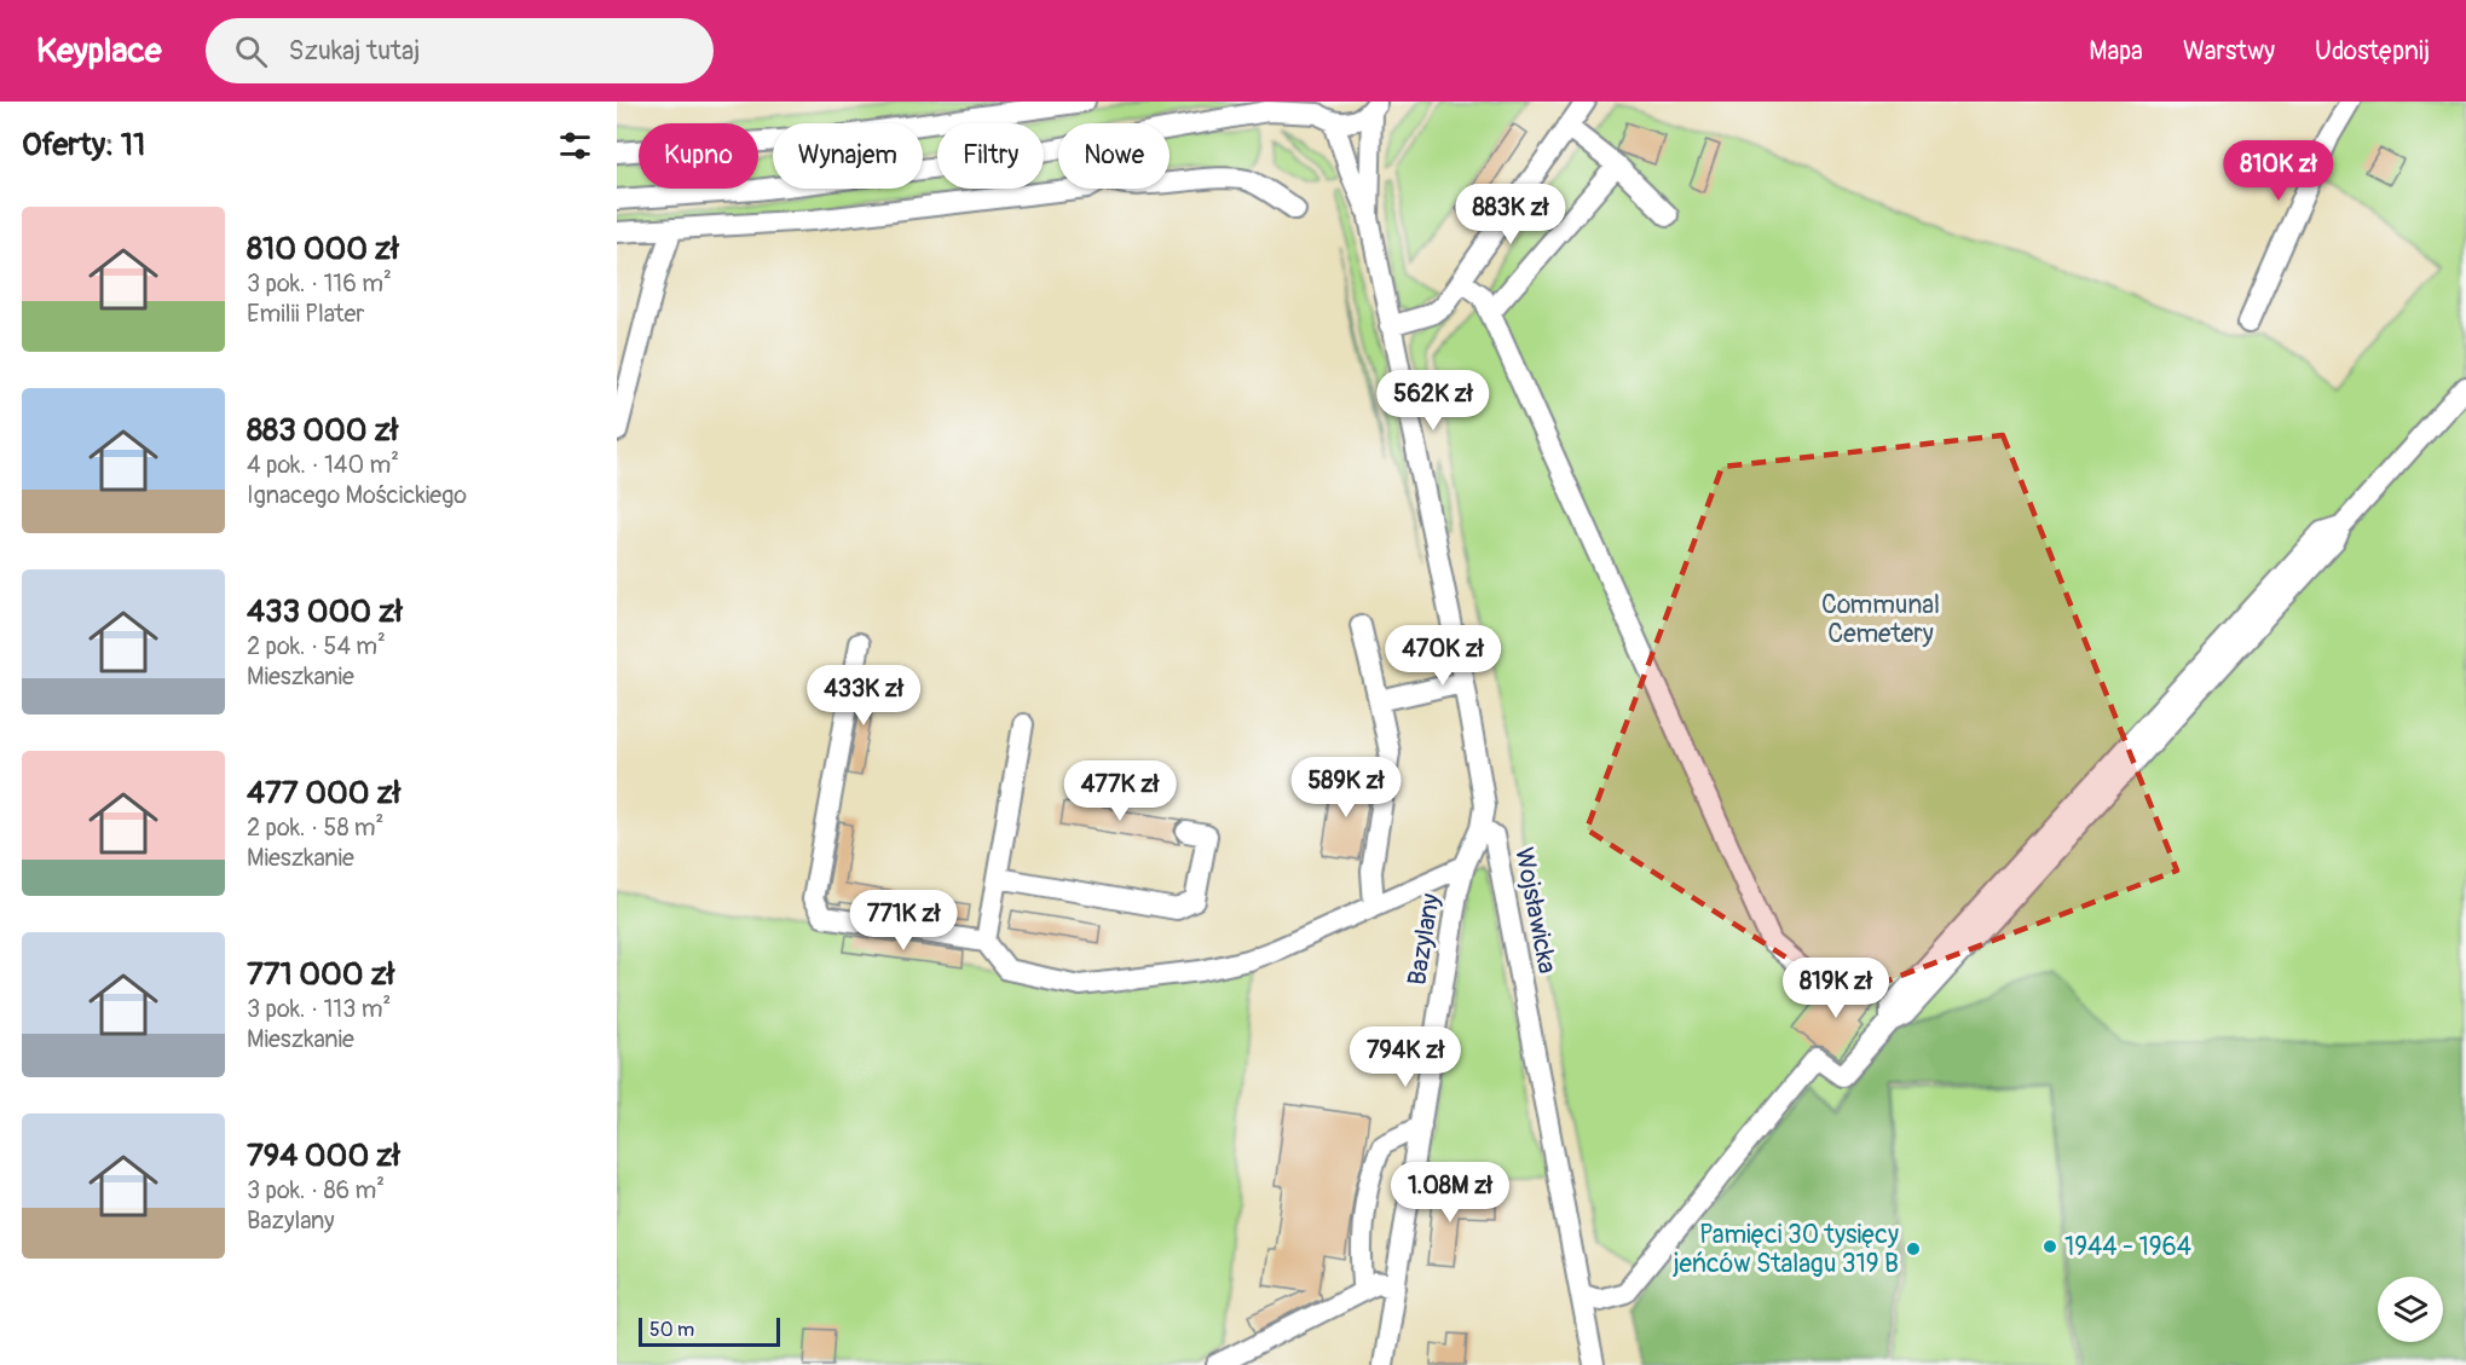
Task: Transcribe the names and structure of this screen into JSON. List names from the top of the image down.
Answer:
{
  "streets": {
    "street": ["Wojsławicka", "Bazylany"]
  },
  "crossings": [
    ["Wojsławicka", "Bazylany"]
  ],
  "parks": ["Communal Cemetery"],
  "places": ["1944 - 1964", "Pamięci 30 tysięcy jeńców Stalagu 319 B"],
  "scale_bar": "50 m",
  "page": {
    "header": "Keyplace",
    "search": "Szukaj tutaj",
    "nav": ["Mapa", "Warstwy", "Udostępnij"],
    "heading": "Oferty: 11",
    "chip": [
      "Kupno",
      "Wynajem",
      "Filtry",
      "Nowe"
    ],
    "price": [
      "810K zł",
      "883K zł",
      "562K zł",
      "470K zł",
      "433K zł",
      "589K zł",
      "477K zł",
      "771K zł",
      "819K zł",
      "794K zł",
      "1.08M zł"
    ],
    "list": [
      {
        "name": "810 000 zł",
        "note": "3 pok. · 116 m² · Emilii Plater"
      },
      {
        "name": "883 000 zł",
        "note": "4 pok. · 140 m² · Ignacego Mościckiego"
      },
      {
        "name": "433 000 zł",
        "note": "2 pok. · 54 m² · Mieszkanie"
      },
      {
        "name": "477 000 zł",
        "note": "2 pok. · 58 m² · Mieszkanie"
      },
      {
        "name": "771 000 zł",
        "note": "3 pok. · 113 m² · Mieszkanie"
      },
      {
        "name": "794 000 zł",
        "note": "3 pok. · 86 m² · Bazylany"
      }
    ],
    "scale": "50 m"
  }
}
